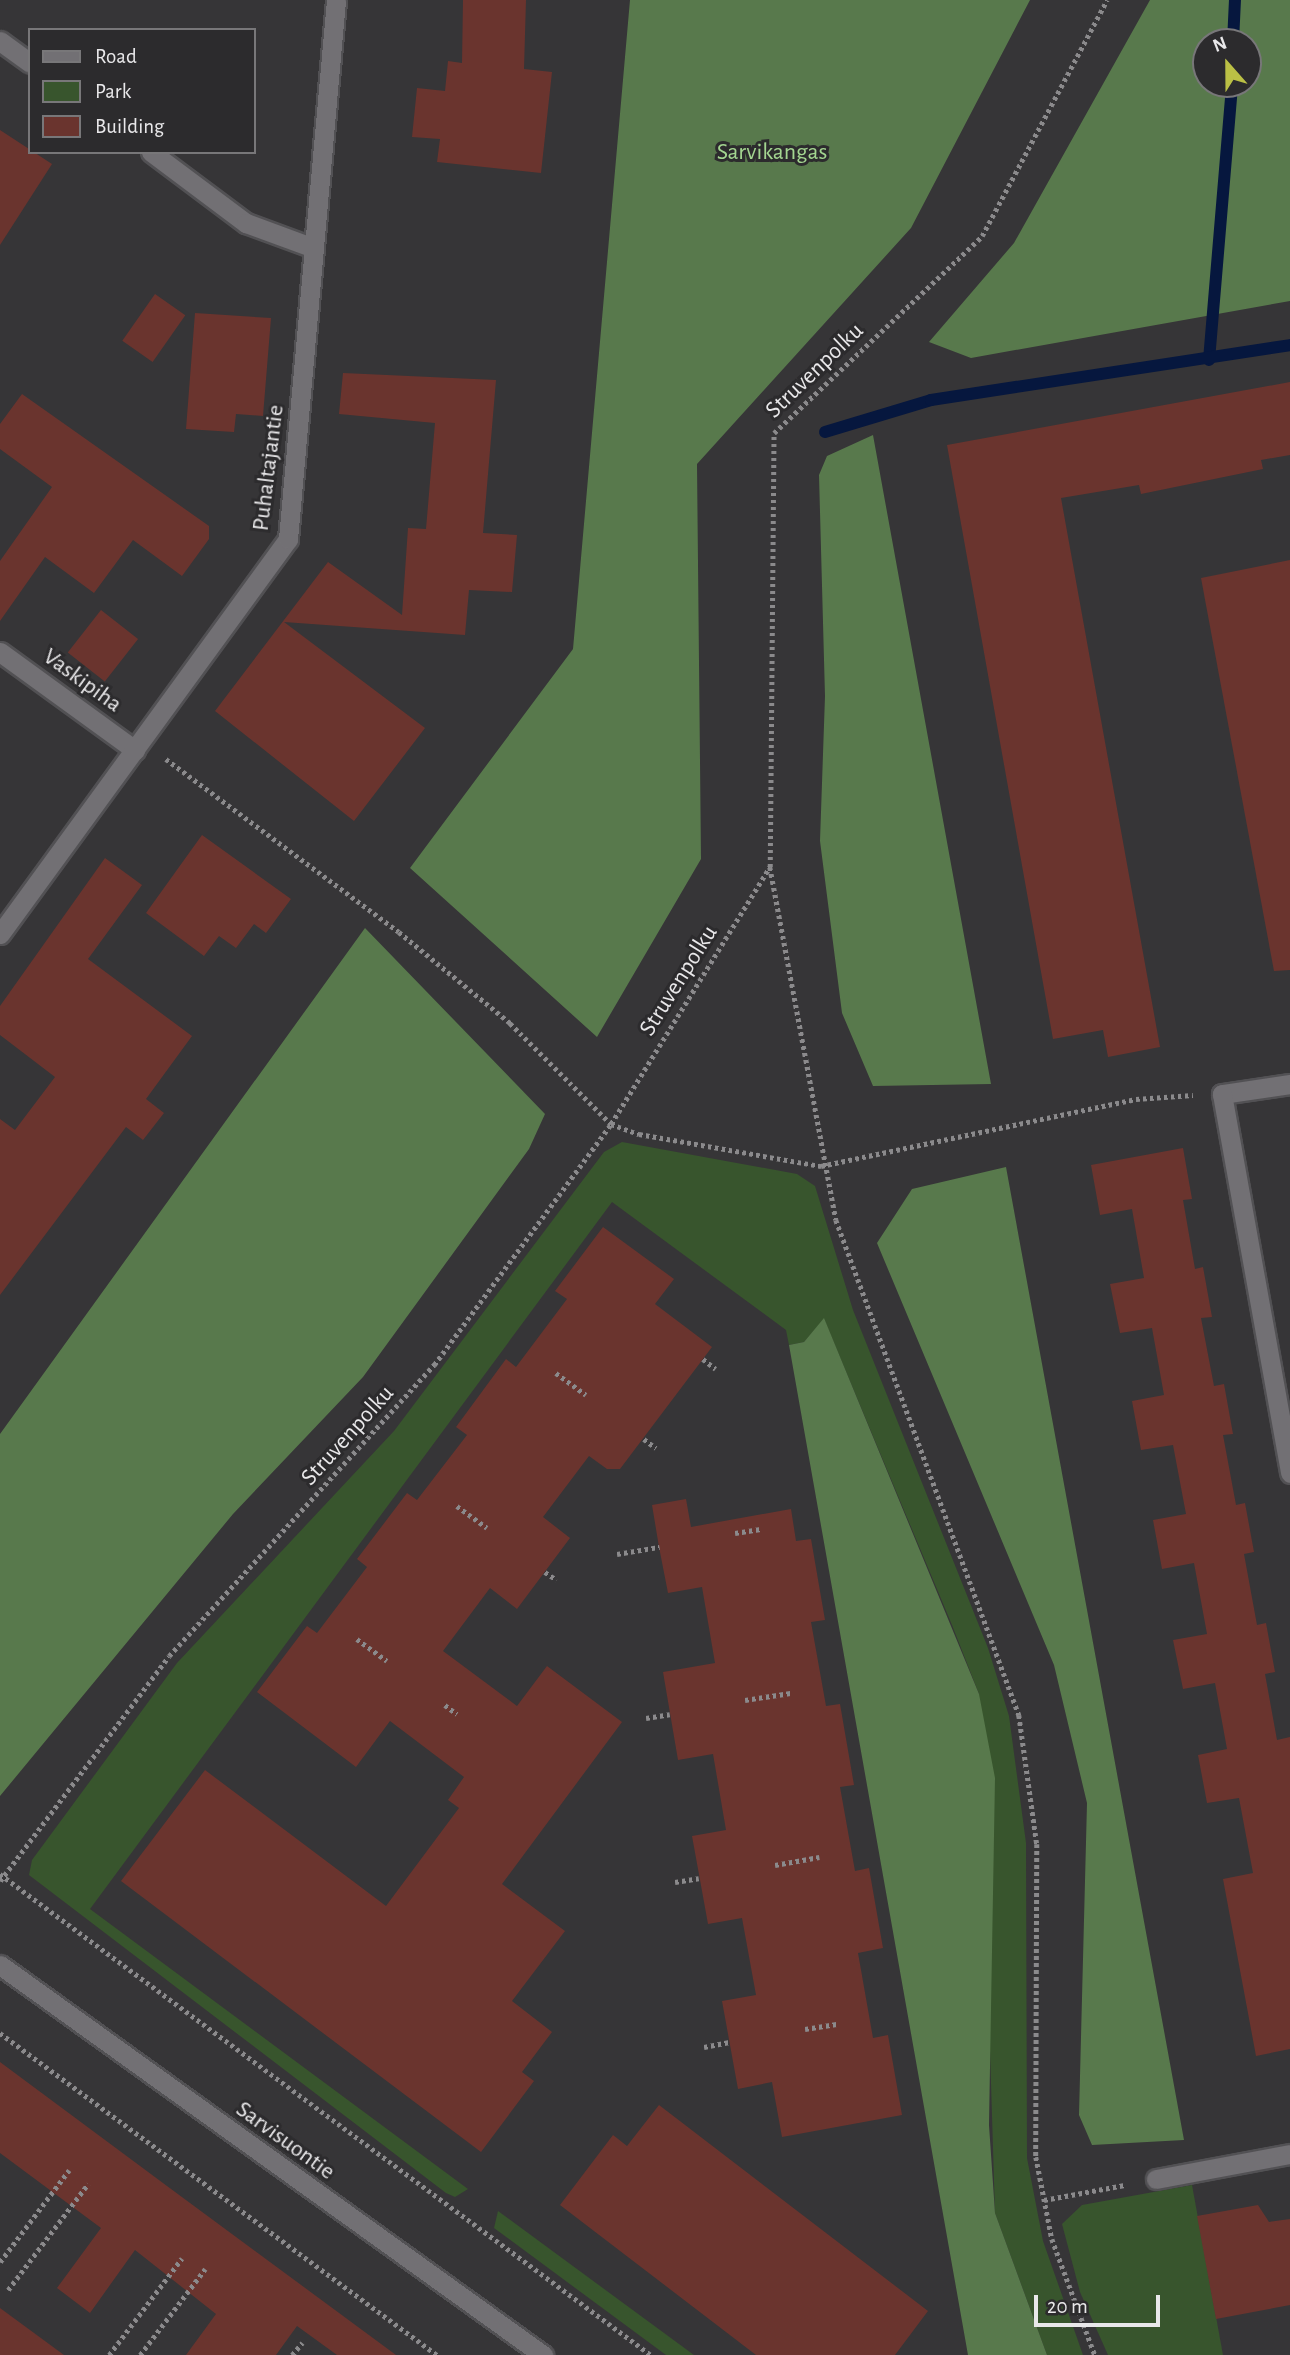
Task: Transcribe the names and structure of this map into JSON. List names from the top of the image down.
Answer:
{
  "streets": {
    "street": ["Puhaltajantie", "Vaskipiha", "Sarvisuontie"],
    "path": ["Struvenpolku"]
  },
  "crossings": [
    ["Puhaltajantie", "Vaskipiha"]
  ],
  "parks": ["Sarvikangas"],
  "legend": ["Road", "Park", "Building"],
  "scale_bar": "20 m",
  "north": "top"
}
